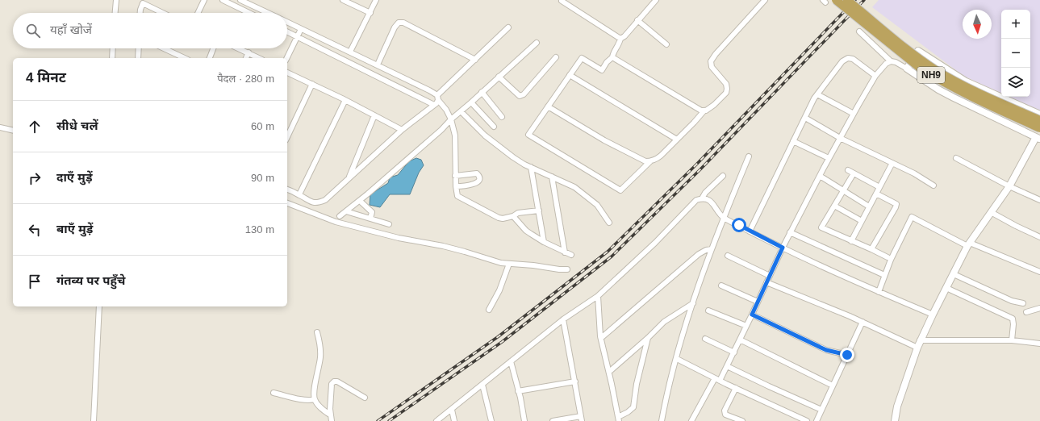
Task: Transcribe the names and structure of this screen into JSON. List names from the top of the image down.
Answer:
{
  "streets": {
    "highway": ["NH9"]
  },
  "north": "bottom",
  "page": {
    "map_buttons": ["+", "−"],
    "search": "यहाँ खोजें",
    "heading": ["4 मिनट", "पैदल · 280 m"],
    "list": [
      ["सीधे चलें", "60 m"],
      ["दाएँ मुड़ें", "90 m"],
      ["बाएँ मुड़ें", "130 m"],
      "गंतव्य पर पहुँचे"
    ]
  }
}
